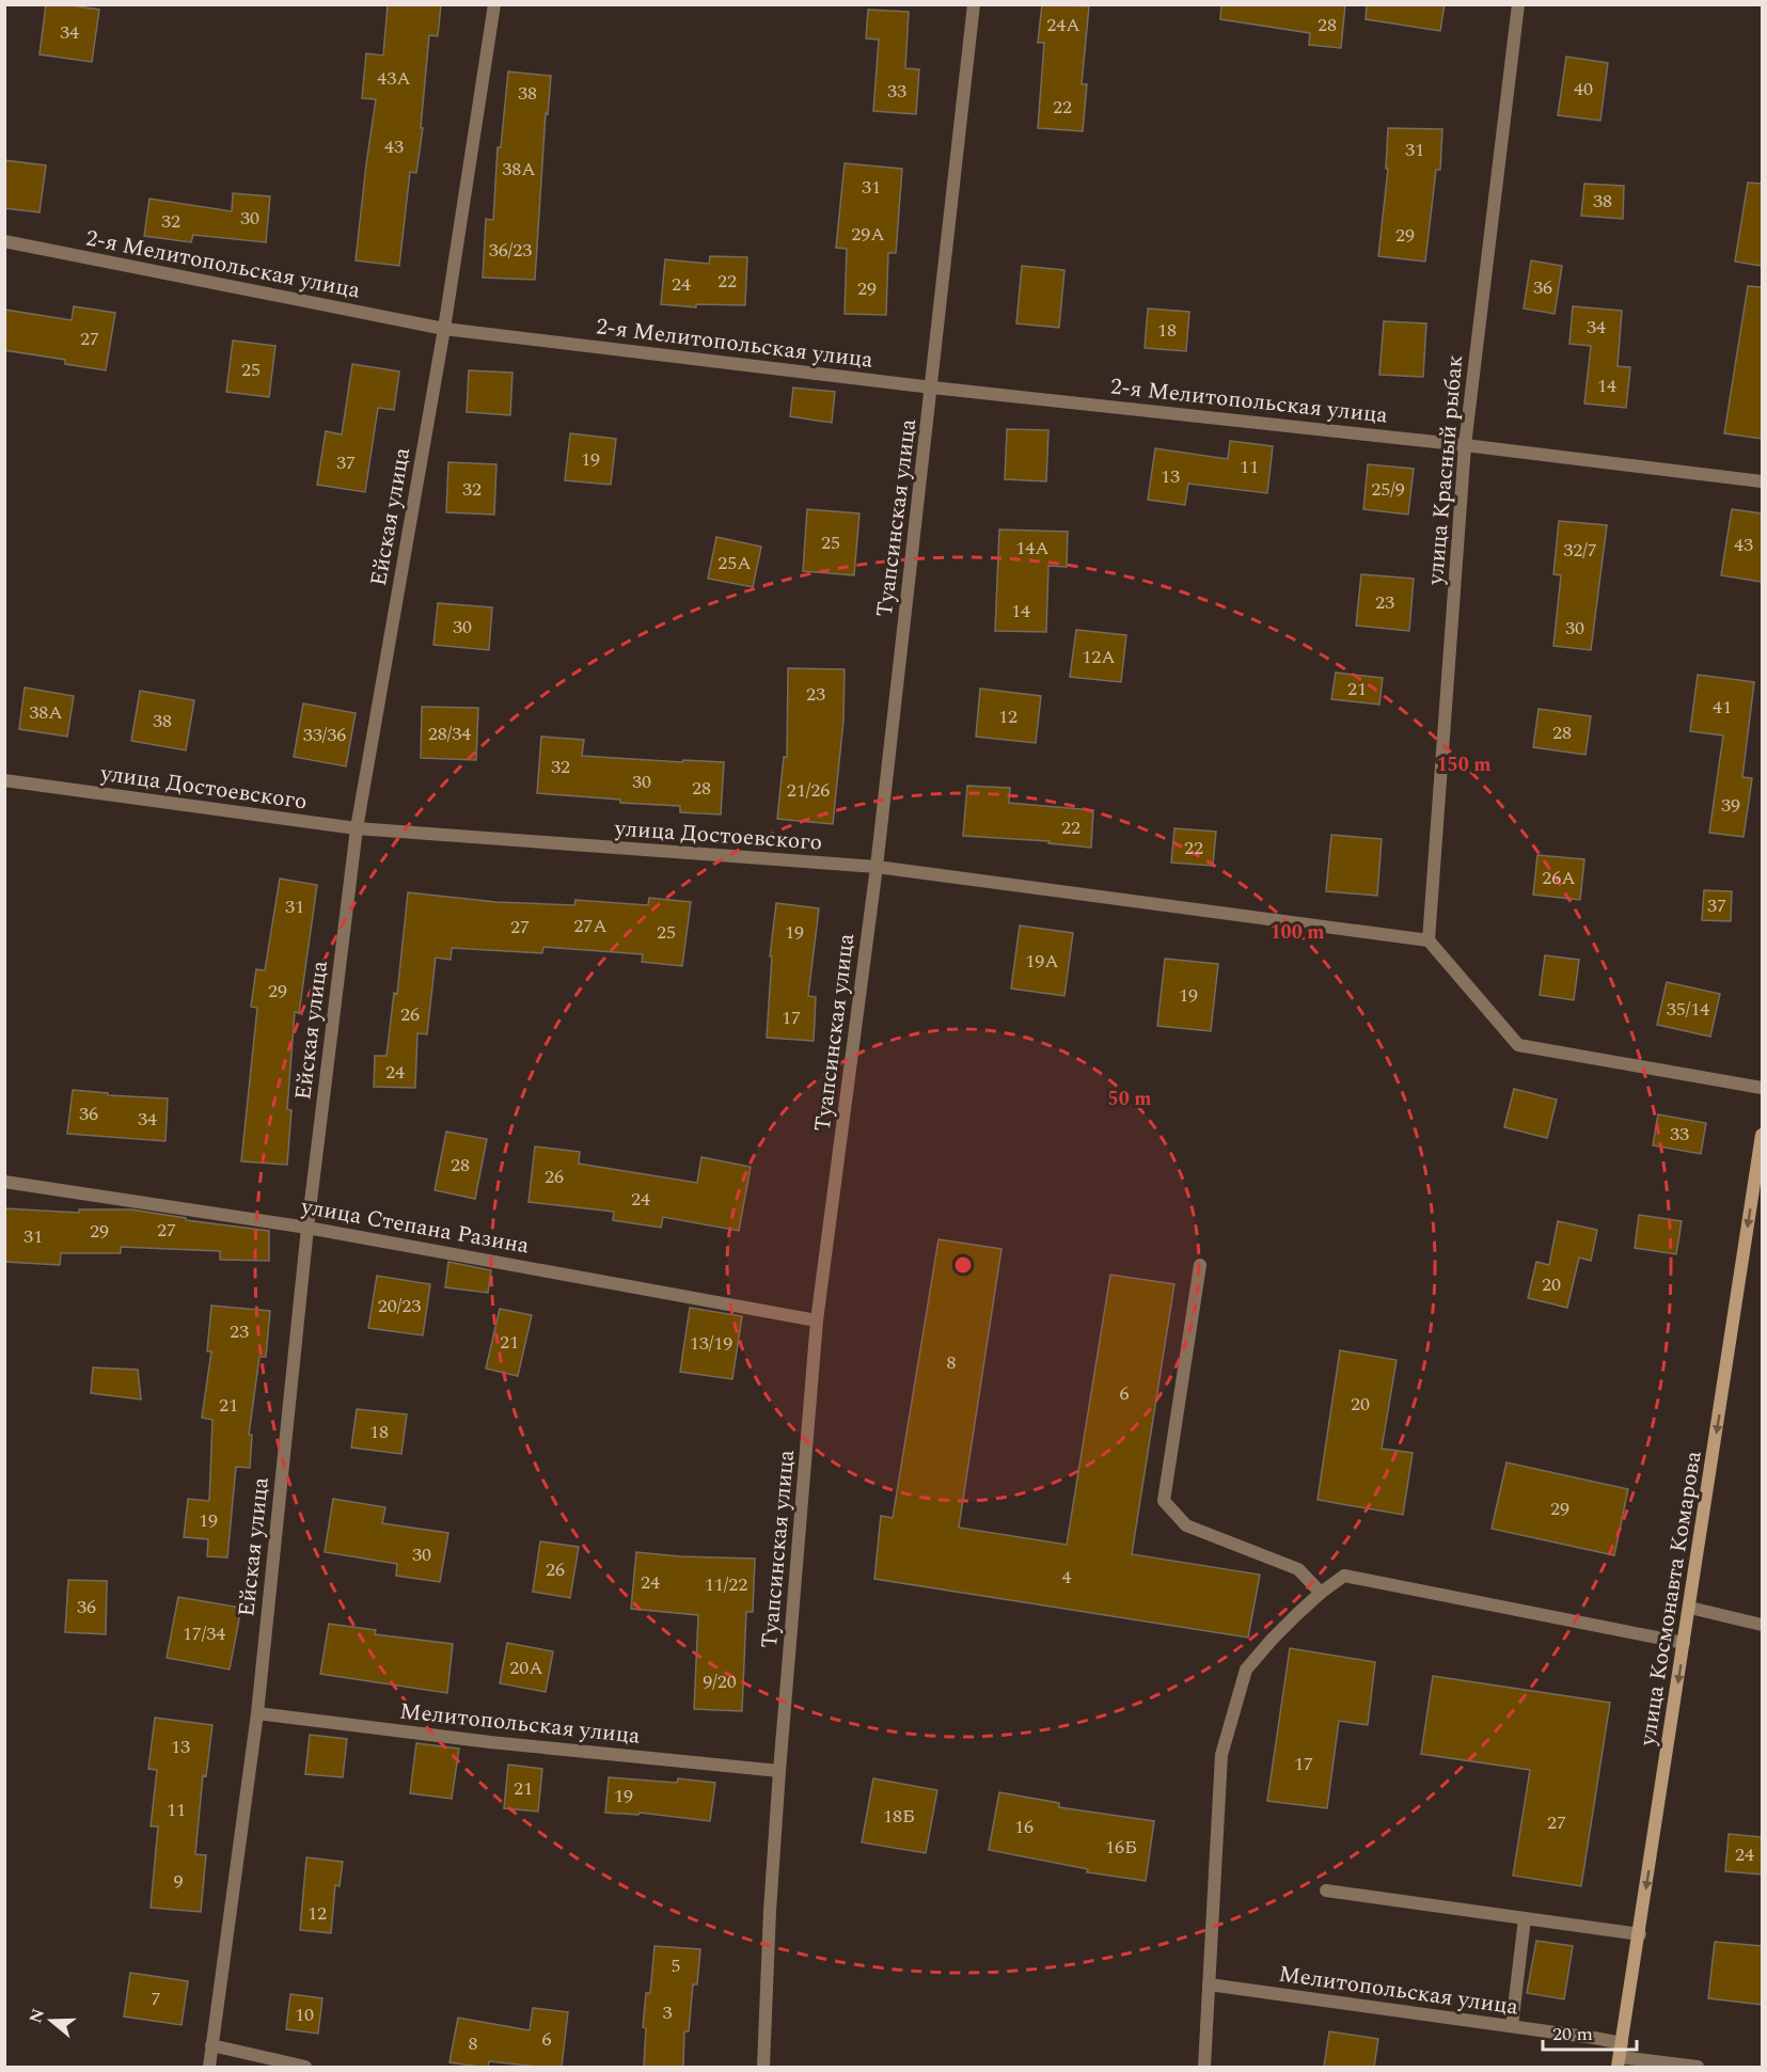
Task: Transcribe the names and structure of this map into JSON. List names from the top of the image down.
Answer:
{
  "streets": {
    "main road": ["улица Космонавта Комарова"],
    "street": [
      "2-я Мелитопольская улица",
      "улица Красный рыбак",
      "Ейская улица",
      "Туапсинская улица",
      "улица Достоевского",
      "улица Степана Разина",
      "Мелитопольская улица"
    ]
  },
  "crossings": [
    ["2-я Мелитопольская улица", "улица Красный рыбак"],
    ["2-я Мелитопольская улица", "Ейская улица"],
    ["2-я Мелитопольская улица", "Туапсинская улица"],
    ["улица Красный рыбак", "улица Достоевского"],
    ["Ейская улица", "улица Достоевского"],
    ["Ейская улица", "улица Степана Разина"],
    ["Ейская улица", "Мелитопольская улица"],
    ["Туапсинская улица", "улица Достоевского"],
    ["Туапсинская улица", "улица Степана Разина"],
    ["Туапсинская улица", "Мелитопольская улица"],
    ["улица Космонавта Комарова", "Мелитопольская улица"]
  ],
  "one_way": ["улица Космонавта Комарова"],
  "house_numbers": [
    "24А",
    "28",
    "34",
    "43А",
    "40",
    "33",
    "38",
    "22",
    "43",
    "31",
    "38А",
    "31",
    "38",
    "30",
    "32",
    "29А",
    "29",
    "36/23",
    "22",
    "24",
    "36",
    "29",
    "34",
    "18",
    "27",
    "25",
    "14",
    "19",
    "37",
    "11",
    "13",
    "32",
    "25/9",
    "25",
    "43",
    "14А",
    "32/7",
    "25А",
    "23",
    "14",
    "30",
    "30",
    "12А",
    "21",
    "23",
    "41",
    "38А",
    "12",
    "38",
    "28",
    "28/34",
    "33/36",
    "32",
    "30",
    "28",
    "21/26",
    "39",
    "22",
    "22",
    "26А",
    "37",
    "31",
    "27А",
    "27",
    "25",
    "19",
    "19А",
    "29",
    "19",
    "35/14",
    "26",
    "17",
    "24",
    "36",
    "34",
    "33",
    "28",
    "26",
    "24",
    "27",
    "29",
    "31",
    "20",
    "20/23",
    "23",
    "21",
    "13/19",
    "8",
    "6",
    "20",
    "21",
    "18",
    "29",
    "19",
    "30",
    "26",
    "4",
    "24",
    "11/22",
    "36",
    "17/34",
    "20А",
    "9/20",
    "13",
    "17",
    "21",
    "19",
    "11",
    "18Б",
    "27",
    "16",
    "16Б",
    "24",
    "9",
    "12",
    "5",
    "7",
    "3",
    "10",
    "6",
    "8"
  ],
  "scale_bar": "20 m",
  "north": "left",
  "rings": ["150 m", "100 m", "50 m"]
}
